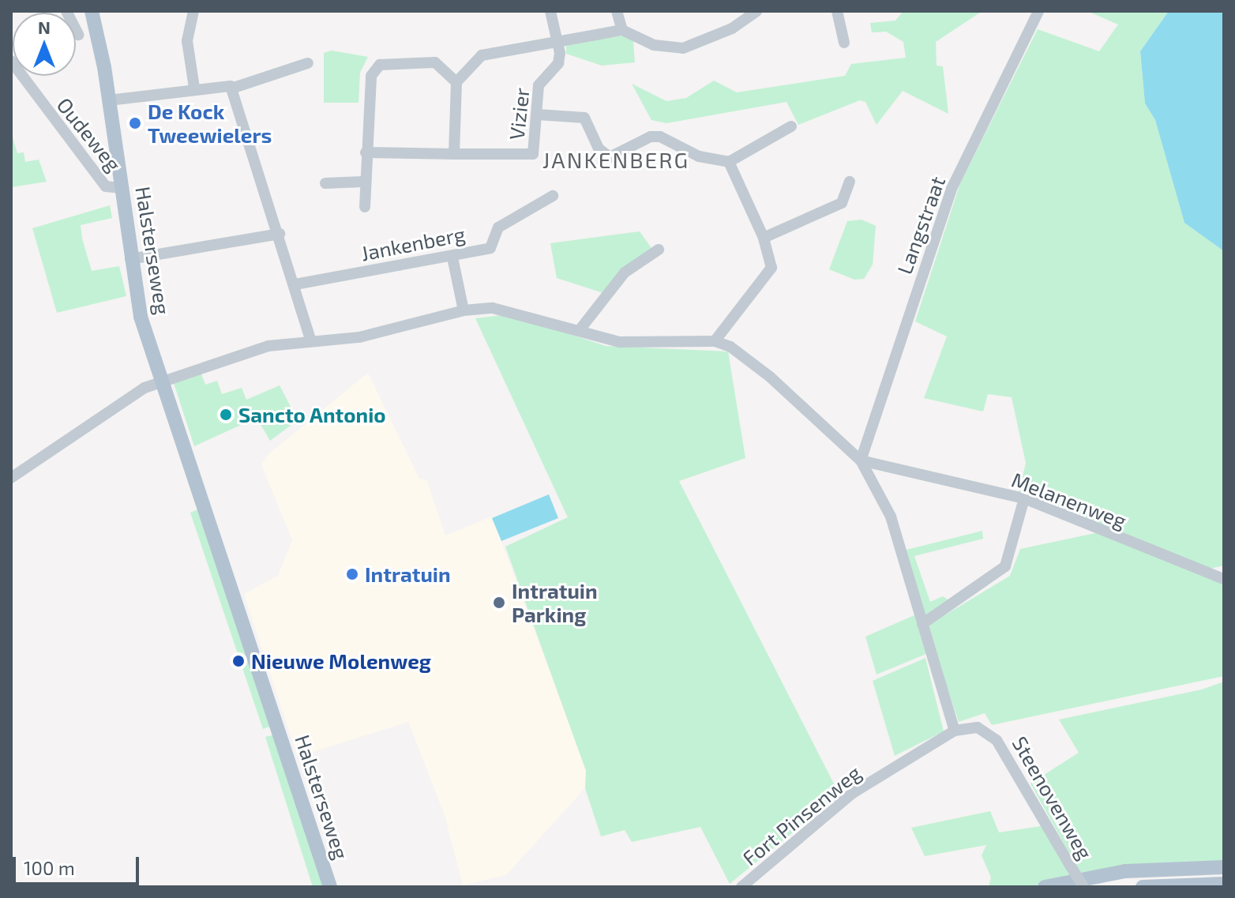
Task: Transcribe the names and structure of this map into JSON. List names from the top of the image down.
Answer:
{
  "streets": {
    "main road": ["Halsterseweg"],
    "street": [
      "Vizier",
      "Oudeweg",
      "Langstraat",
      "Jankenberg",
      "Melanenweg",
      "Steenovenweg",
      "Fort Pinsenweg"
    ]
  },
  "crossings": [
    ["Oudeweg", "Halsterseweg"],
    ["Langstraat", "Melanenweg"],
    ["Steenovenweg", "Fort Pinsenweg"]
  ],
  "districts": ["JANKENBERG"],
  "places": [
    "De Kock Tweewielers",
    "Sancto Antonio",
    "Intratuin",
    "Intratuin Parking",
    "Nieuwe Molenweg"
  ],
  "scale_bar": "100 m",
  "north": "top"
}
